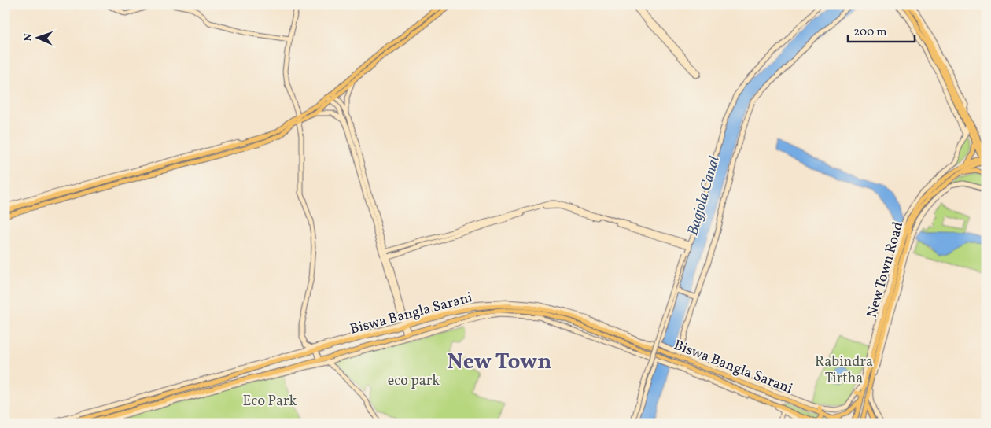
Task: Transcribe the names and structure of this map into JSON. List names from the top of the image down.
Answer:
{
  "streets": {
    "main road": ["New Town Road", "Biswa Bangla Sarani"]
  },
  "districts": ["New Town"],
  "water": ["Bagjola Canal"],
  "parks": ["Rabindra Tirtha", "eco park", "Eco Park"],
  "scale_bar": "200 m",
  "north": "left"
}
